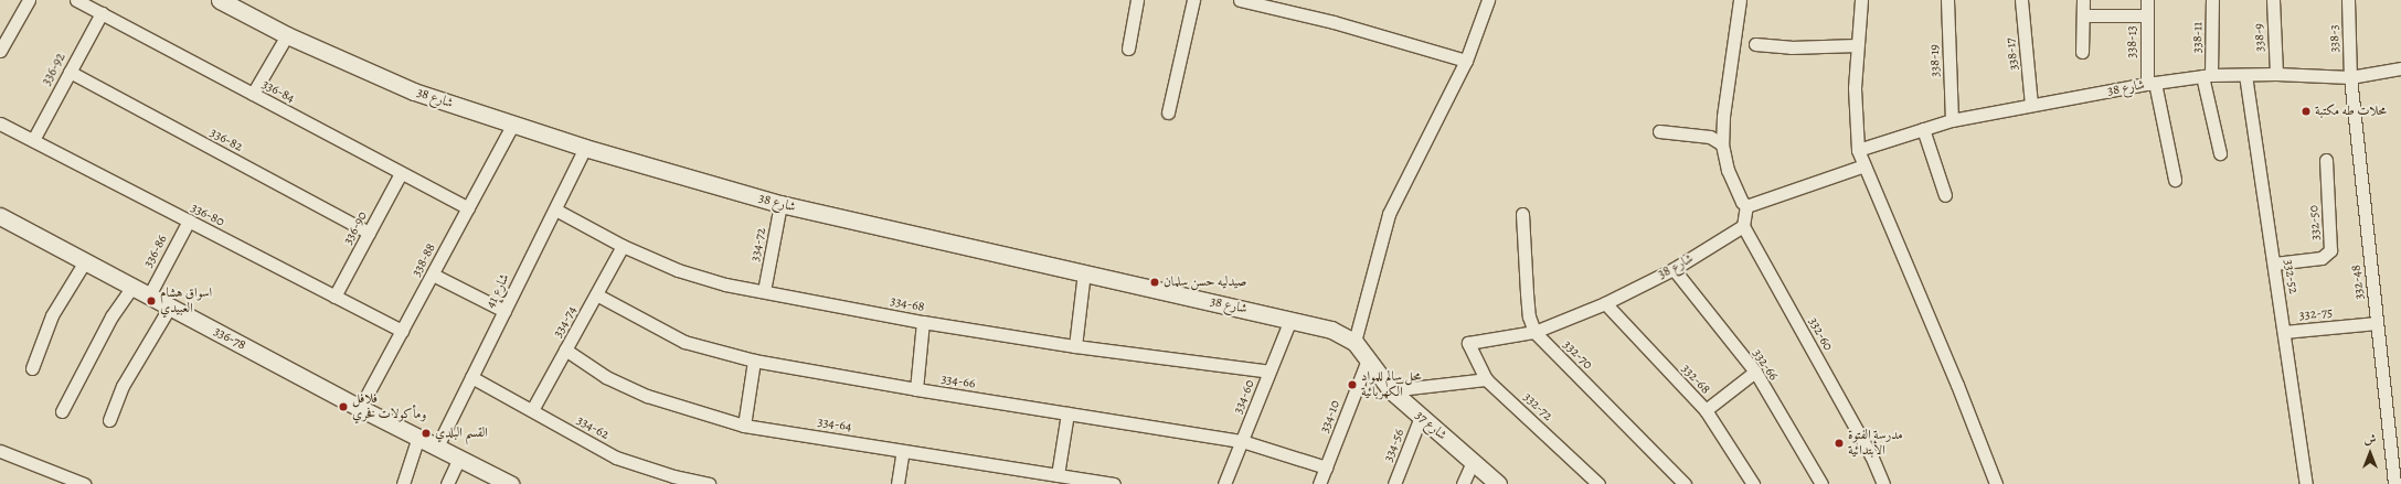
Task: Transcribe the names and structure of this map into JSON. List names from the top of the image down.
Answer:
{
  "streets": {
    "street": [
      "338-11",
      "338-9",
      "338-3",
      "338-13",
      "338-17",
      "338-19",
      "336-92",
      "شارع 38",
      "336-84",
      "336-82",
      "336-80",
      "332-50",
      "336-90",
      "334-72",
      "336-86",
      "338-88",
      "332-52",
      "332-48",
      "شارع 41",
      "334-68",
      "332-75",
      "334-74",
      "332-60",
      "336-78",
      "332-70",
      "332-66",
      "332-68",
      "334-66",
      "334-60",
      "332-72",
      "334-10",
      "334-64",
      "شارع 37",
      "334-62",
      "334-56"
    ]
  },
  "crossings": [
    ["338-11", "شارع 38"],
    ["338-9", "شارع 38"],
    ["338-3", "شارع 38"],
    ["338-3", "332-48"],
    ["338-13", "شارع 38"],
    ["338-17", "شارع 38"],
    ["338-19", "شارع 38"],
    ["336-92", "336-84"],
    ["336-92", "336-82"],
    ["336-92", "336-80"],
    ["شارع 38", "334-72"],
    ["شارع 38", "338-88"],
    ["شارع 38", "332-52"],
    ["شارع 38", "332-48"],
    ["شارع 38", "شارع 41"],
    ["شارع 38", "332-60"],
    ["شارع 38", "332-70"],
    ["شارع 38", "332-66"],
    ["شارع 38", "332-68"],
    ["شارع 38", "334-60"],
    ["شارع 38", "332-72"],
    ["شارع 38", "شارع 37"],
    ["336-84", "336-90"],
    ["336-84", "338-88"],
    ["336-82", "336-90"],
    ["336-80", "336-90"],
    ["336-80", "336-86"],
    ["336-80", "338-88"],
    ["332-50", "332-52"],
    ["334-72", "334-68"],
    ["336-86", "336-78"],
    ["338-88", "336-78"],
    ["332-52", "332-75"],
    ["332-48", "332-75"],
    ["شارع 41", "334-68"],
    ["شارع 41", "336-78"],
    ["شارع 41", "334-62"],
    ["334-68", "334-74"],
    ["334-68", "334-60"],
    ["334-74", "334-66"],
    ["334-74", "334-64"],
    ["334-74", "334-62"],
    ["334-66", "334-60"],
    ["334-66", "334-10"],
    ["334-10", "شارع 37"],
    ["شارع 37", "334-56"]
  ],
  "places": [
    "محلات طه مكتبة",
    "صيدليه حسن سلمان",
    "اسواق هشام العبيدي",
    "محل سالم للمواد الكهربائية",
    "فلافل ومأكولات فخري",
    "القسم البلدي",
    "مدرسة الفتوة الأبتدائية"
  ],
  "north": "top"
}
